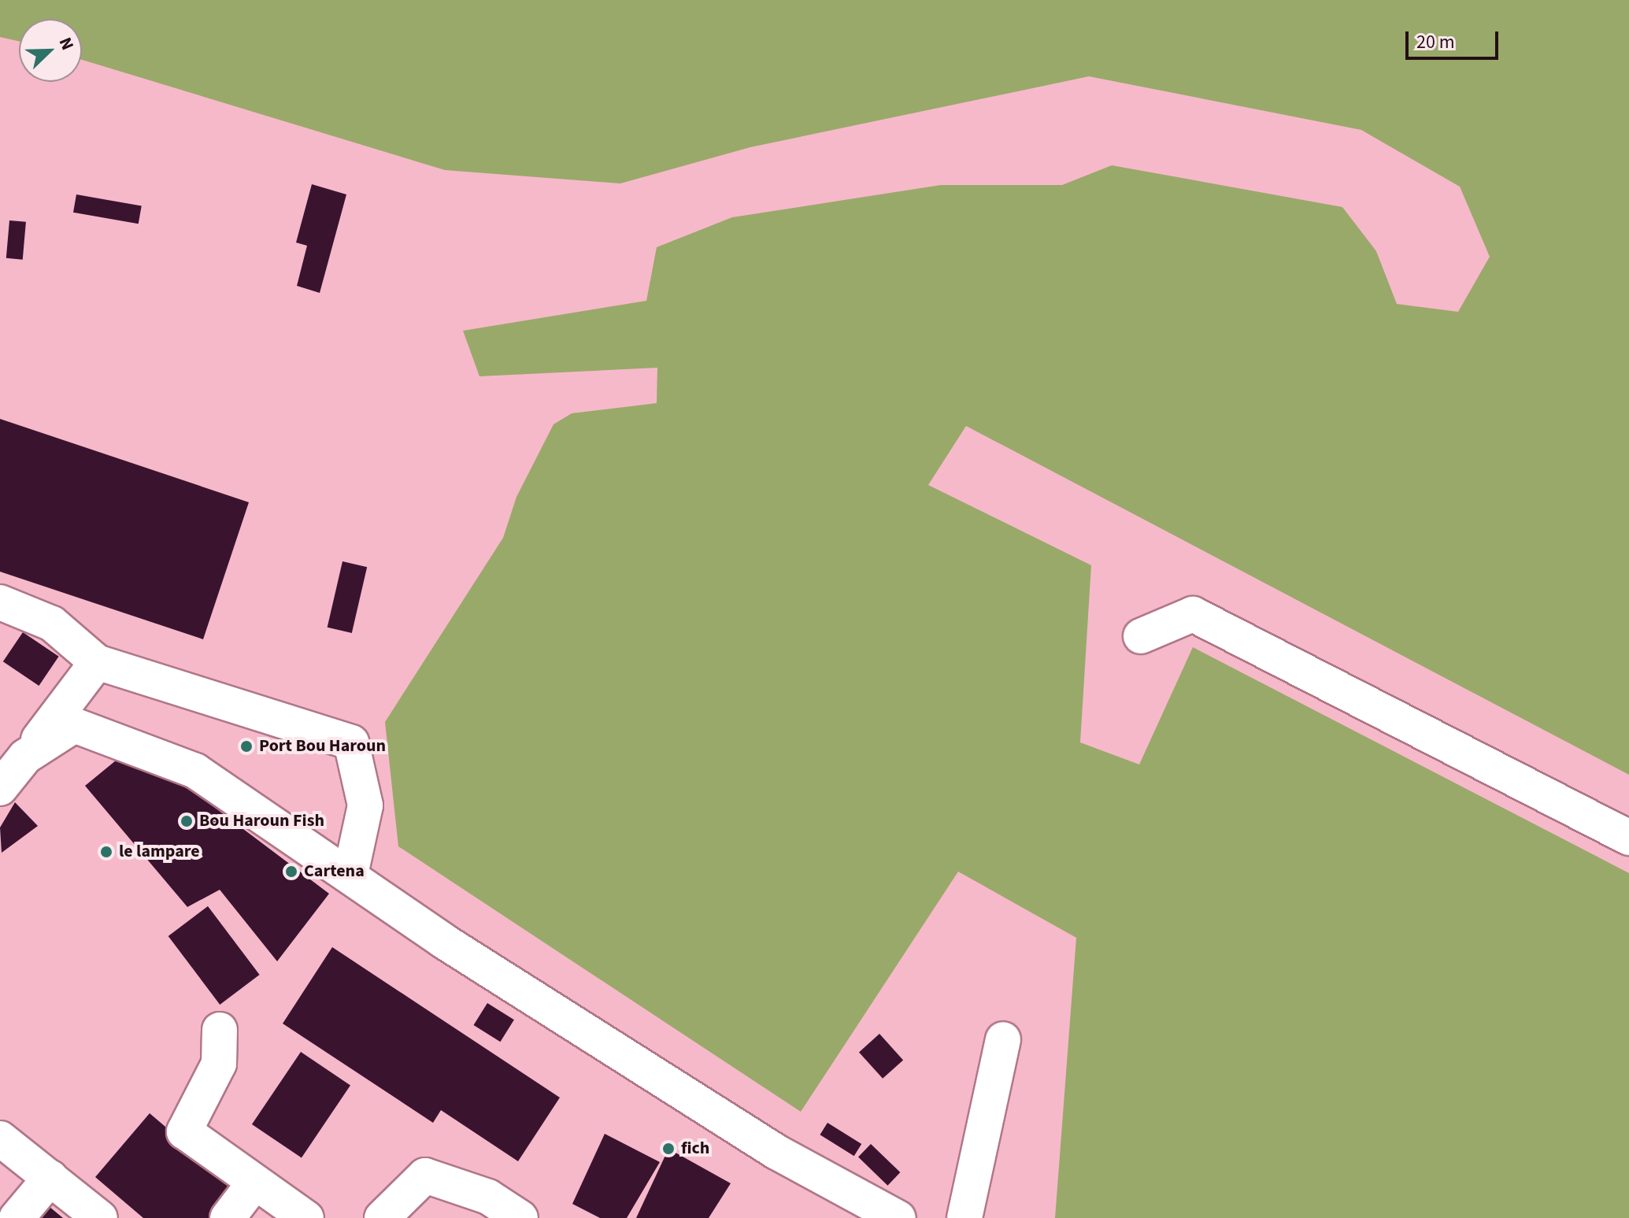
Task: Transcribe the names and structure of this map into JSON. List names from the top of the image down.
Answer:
{
  "places": [
    "Port Bou Haroun",
    "Bou Haroun Fish",
    "le lampare",
    "Cartena",
    "fich"
  ],
  "scale_bar": "20 m",
  "north": "top right"
}
